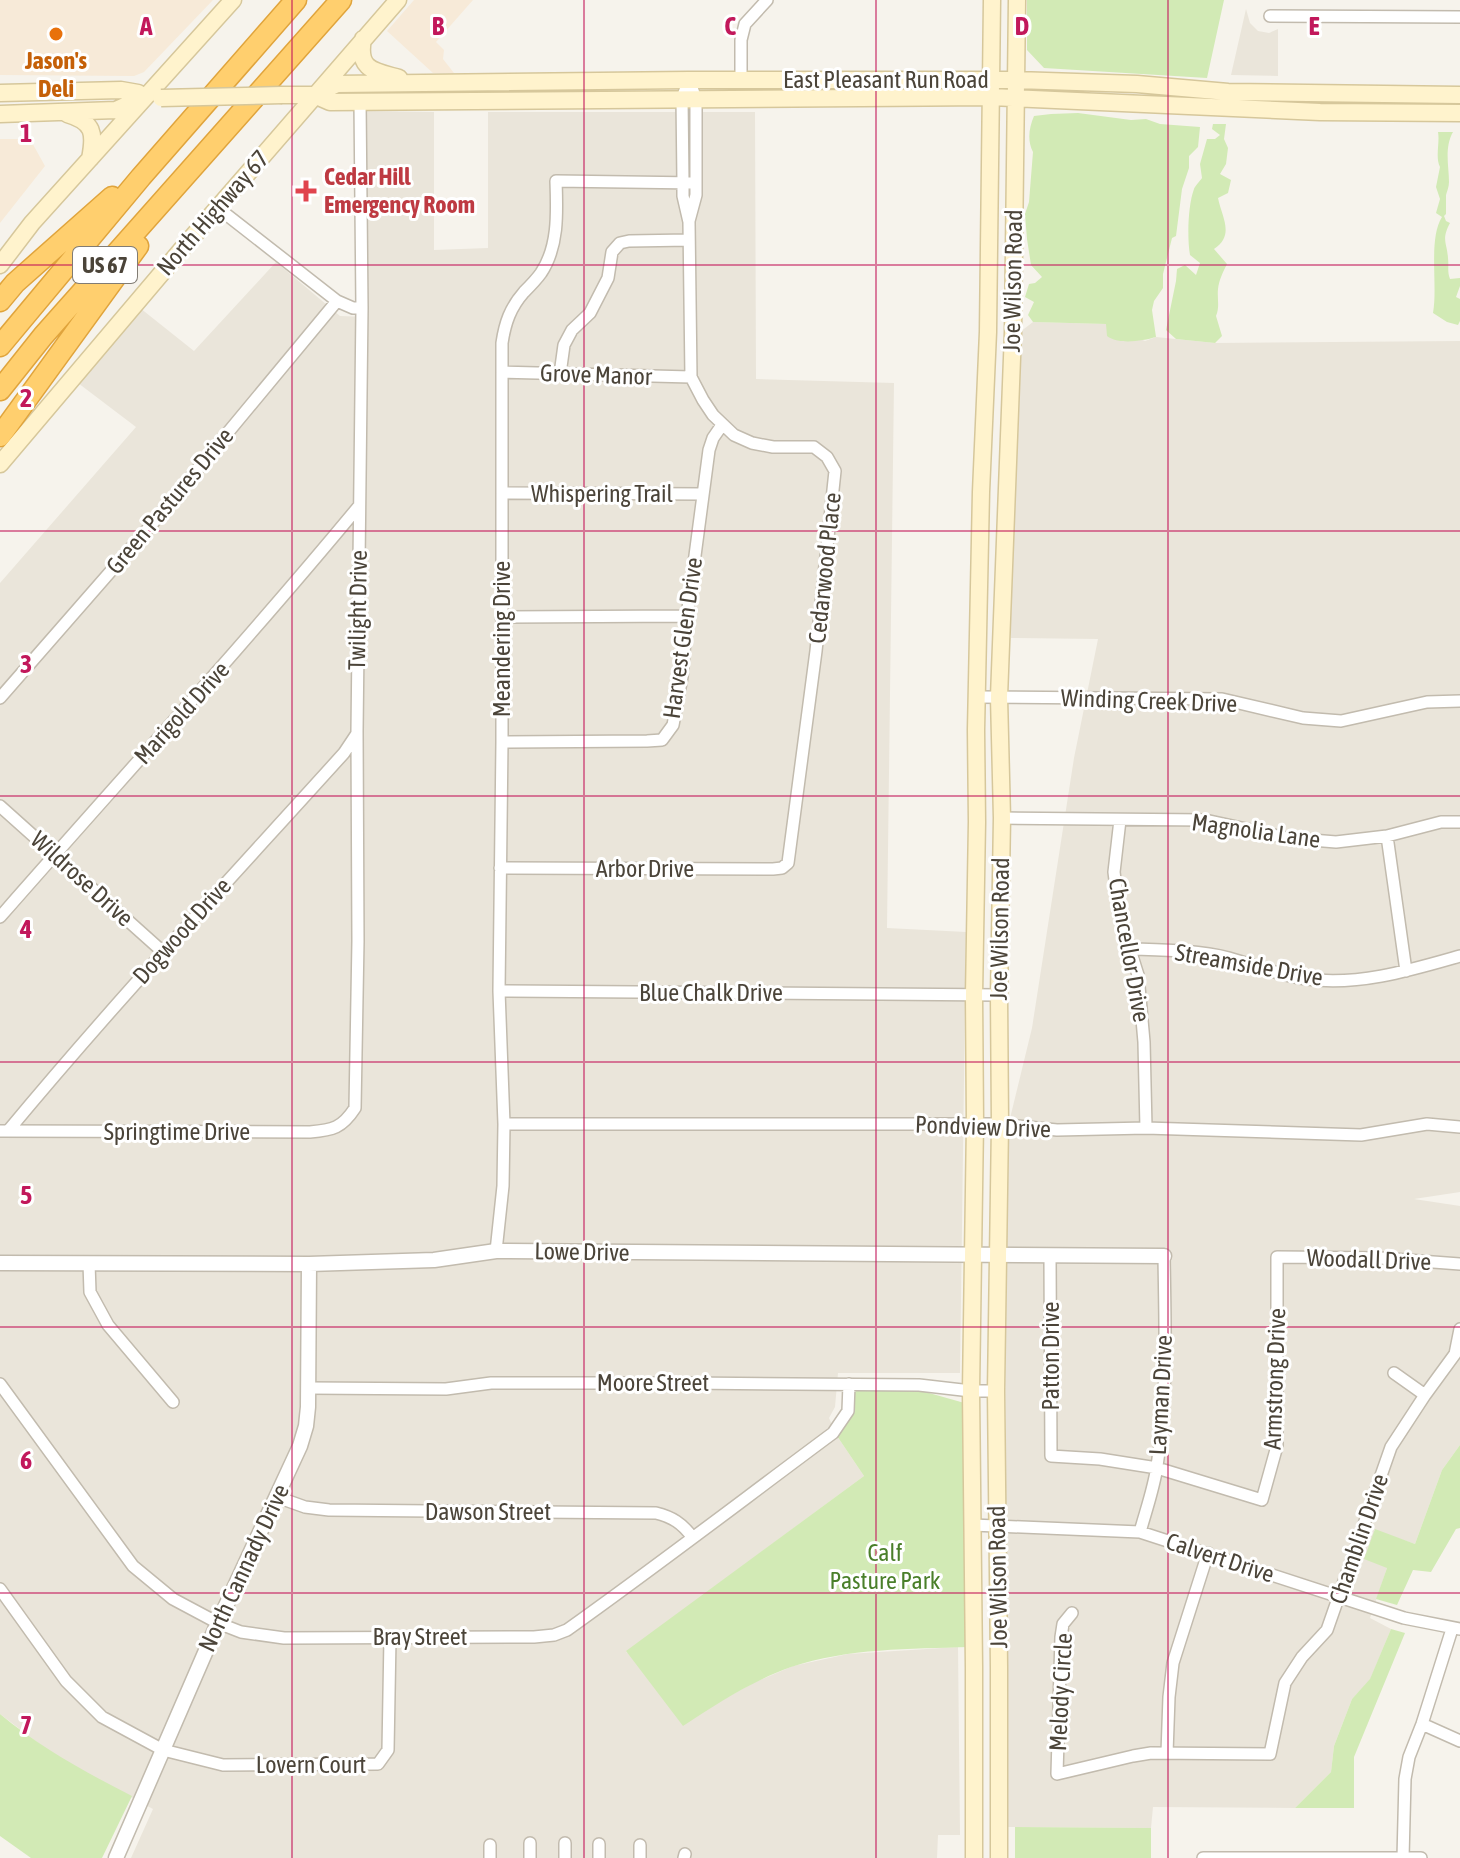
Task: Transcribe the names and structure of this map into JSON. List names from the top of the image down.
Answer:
{
  "streets": {
    "highway": ["US 67"],
    "main road": ["East Pleasant Run Road", "North Highway 67", "Joe Wilson Road"],
    "street": [
      "Grove Manor",
      "Whispering Trail",
      "Green Pastures Drive",
      "Cedarwood Place",
      "Twilight Drive",
      "Harvest Glen Drive",
      "Meandering Drive",
      "Winding Creek Drive",
      "Marigold Drive",
      "Magnolia Lane",
      "Arbor Drive",
      "Wildrose Drive",
      "Dogwood Drive",
      "Chancellor Drive",
      "Streamside Drive",
      "Blue Chalk Drive",
      "Pondview Drive",
      "Springtime Drive",
      "Lowe Drive",
      "Woodall Drive",
      "Patton Drive",
      "Armstrong Drive",
      "Moore Street",
      "Layman Drive",
      "Dawson Street",
      "Chamblin Drive",
      "Calvert Drive",
      "North Cannady Drive",
      "Bray Street",
      "Melody Circle",
      "Lovern Court"
    ]
  },
  "crossings": [
    ["East Pleasant Run Road", "North Highway 67"],
    ["East Pleasant Run Road", "Joe Wilson Road"],
    ["East Pleasant Run Road", "Twilight Drive"],
    ["Joe Wilson Road", "Winding Creek Drive"],
    ["Joe Wilson Road", "Magnolia Lane"],
    ["Joe Wilson Road", "Blue Chalk Drive"],
    ["Joe Wilson Road", "Pondview Drive"],
    ["Joe Wilson Road", "Lowe Drive"],
    ["Joe Wilson Road", "Moore Street"],
    ["Joe Wilson Road", "Calvert Drive"],
    ["Grove Manor", "Cedarwood Place"],
    ["Grove Manor", "Meandering Drive"],
    ["Whispering Trail", "Harvest Glen Drive"],
    ["Whispering Trail", "Meandering Drive"],
    ["Cedarwood Place", "Harvest Glen Drive"],
    ["Cedarwood Place", "Arbor Drive"],
    ["Twilight Drive", "Marigold Drive"],
    ["Twilight Drive", "Dogwood Drive"],
    ["Twilight Drive", "Springtime Drive"],
    ["Harvest Glen Drive", "Meandering Drive"],
    ["Meandering Drive", "Arbor Drive"],
    ["Meandering Drive", "Blue Chalk Drive"],
    ["Meandering Drive", "Pondview Drive"],
    ["Meandering Drive", "Lowe Drive"],
    ["Marigold Drive", "Wildrose Drive"],
    ["Magnolia Lane", "Chancellor Drive"],
    ["Wildrose Drive", "Dogwood Drive"],
    ["Dogwood Drive", "Springtime Drive"],
    ["Chancellor Drive", "Streamside Drive"],
    ["Chancellor Drive", "Pondview Drive"],
    ["Lowe Drive", "Patton Drive"],
    ["Lowe Drive", "Layman Drive"],
    ["Lowe Drive", "North Cannady Drive"],
    ["Woodall Drive", "Armstrong Drive"],
    ["Patton Drive", "Armstrong Drive"],
    ["Patton Drive", "Layman Drive"],
    ["Armstrong Drive", "Layman Drive"],
    ["Moore Street", "North Cannady Drive"],
    ["Moore Street", "Bray Street"],
    ["Layman Drive", "Calvert Drive"],
    ["Dawson Street", "North Cannady Drive"],
    ["Dawson Street", "Bray Street"],
    ["Chamblin Drive", "Calvert Drive"],
    ["Chamblin Drive", "Melody Circle"],
    ["North Cannady Drive", "Bray Street"],
    ["North Cannady Drive", "Lovern Court"],
    ["Bray Street", "Lovern Court"]
  ],
  "parks": ["Calf Pasture Park"],
  "places": {
    "other": ["Jason's Deli"],
    "health": ["Cedar Hill Emergency Room"]
  },
  "grid": {
    "columns": [
      "A",
      "B",
      "C",
      "D",
      "E"
    ],
    "rows": [
      "1",
      "2",
      "3",
      "4",
      "5",
      "6",
      "7"
    ]
  }
}
